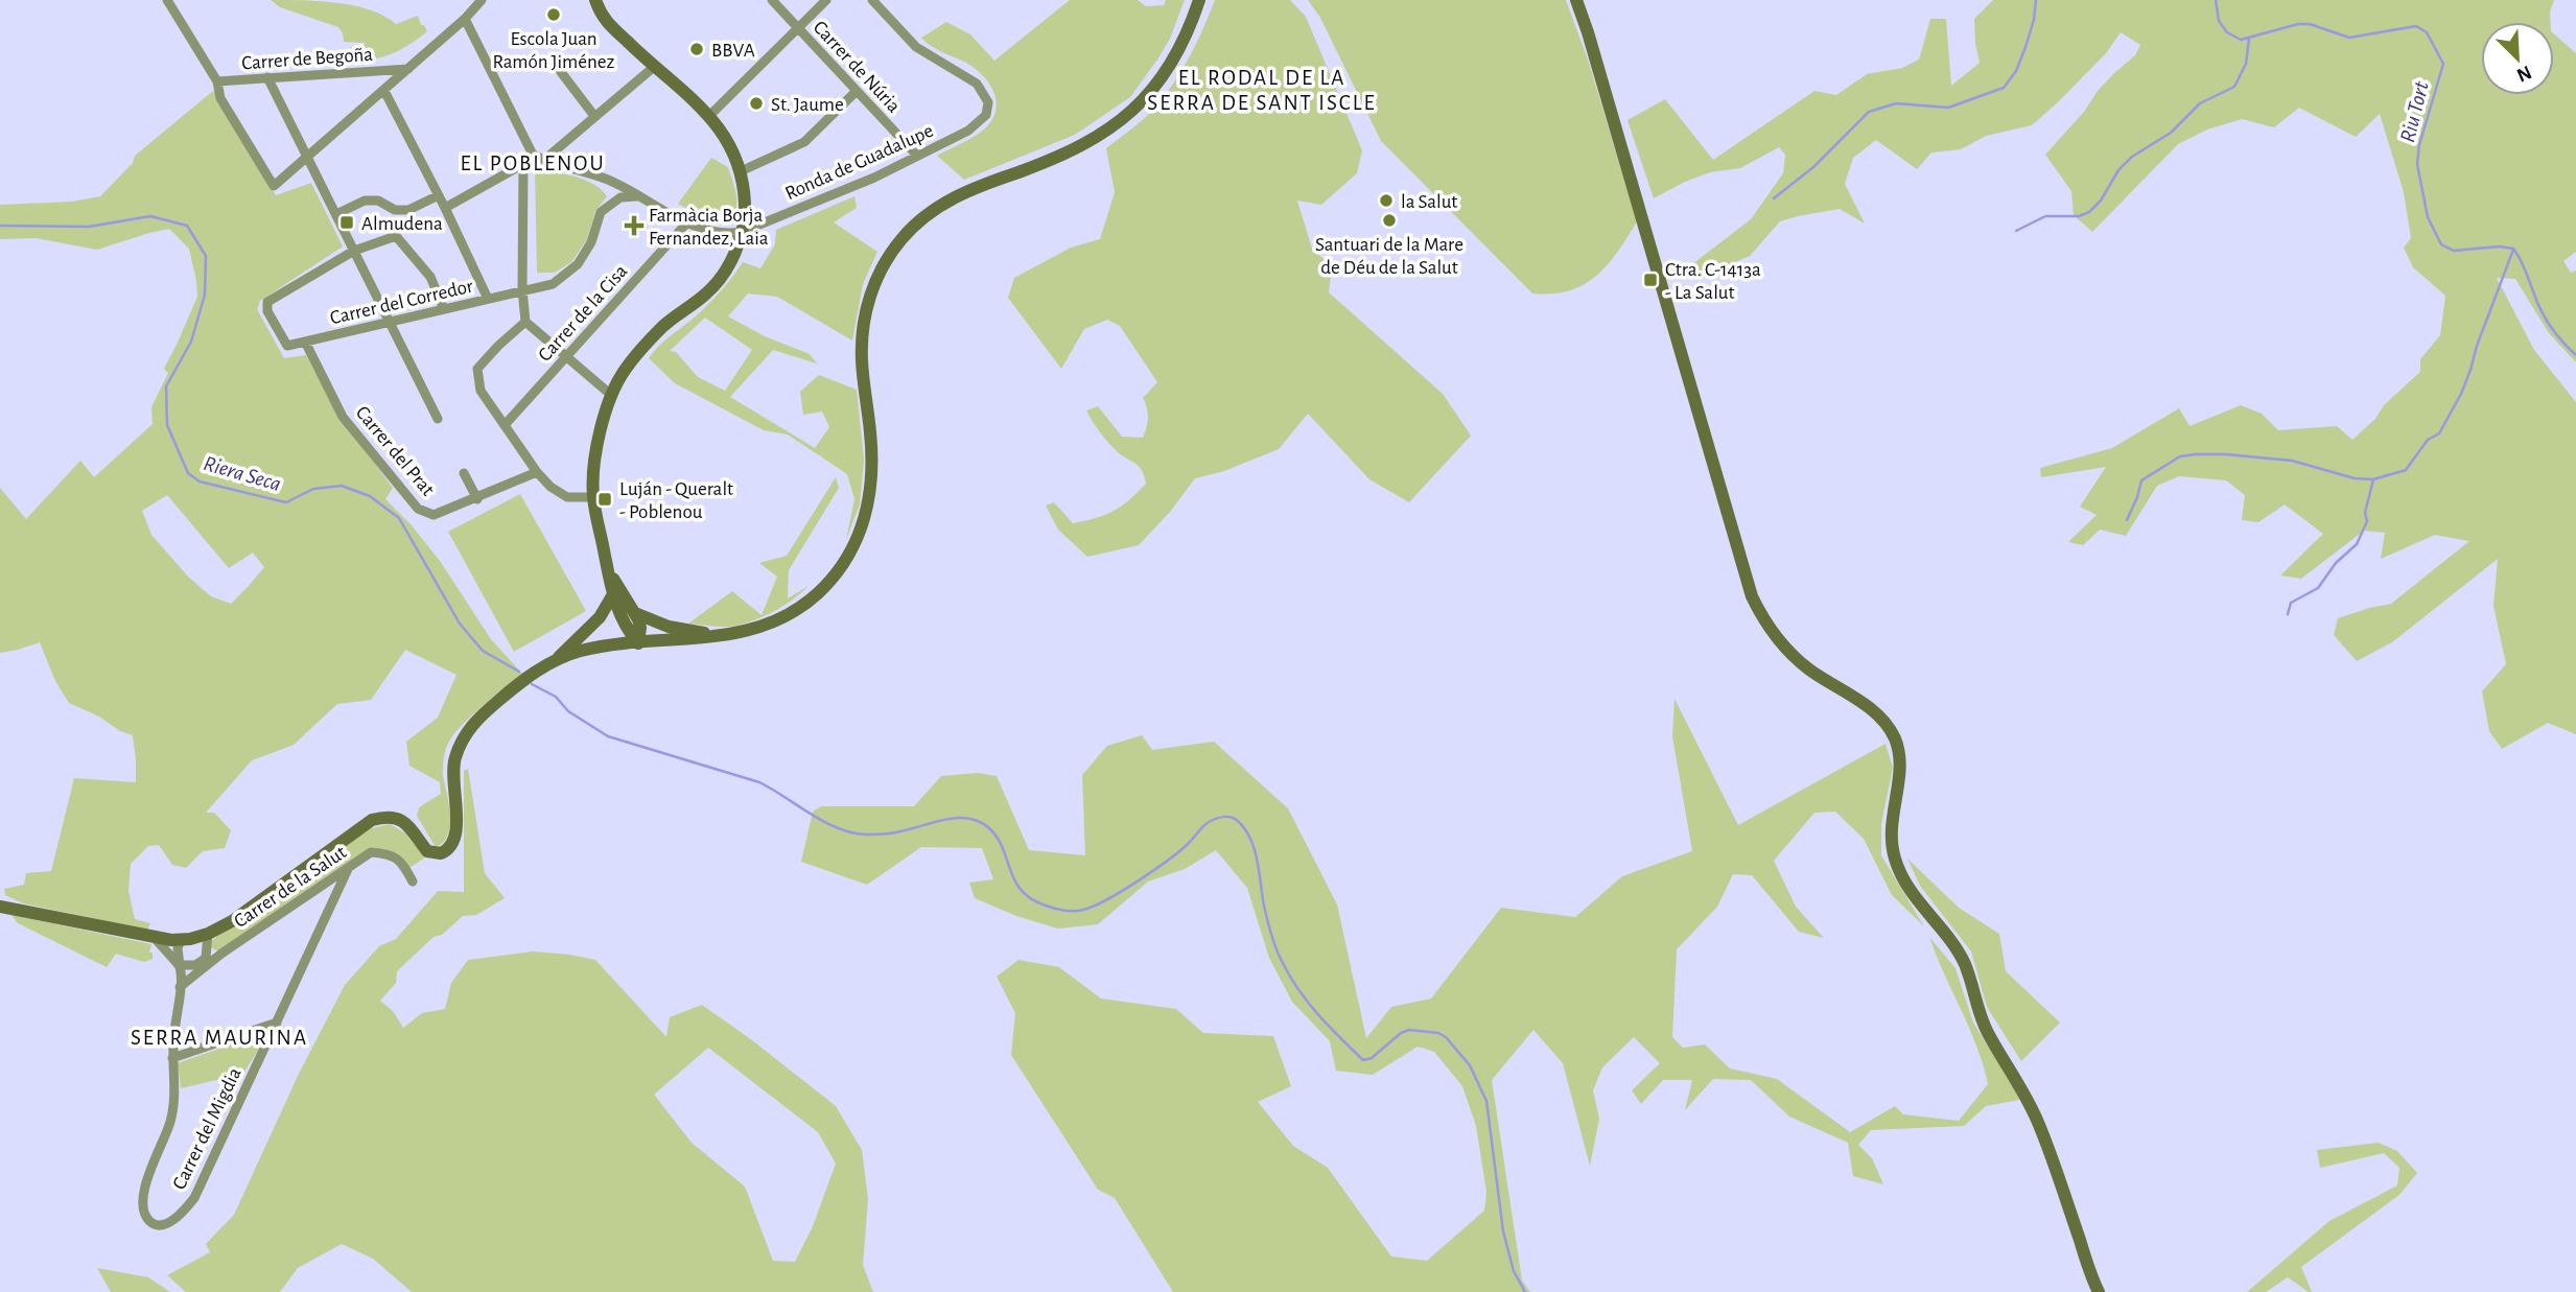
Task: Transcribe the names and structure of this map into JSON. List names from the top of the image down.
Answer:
{
  "streets": {
    "street": [
      "Carrer de Begoña",
      "Carrer de Núria",
      "Ronda de Guadalupe",
      "Carrer del Corredor",
      "Carrer de la Cisa",
      "Carrer del Prat",
      "Carrer de la Salut",
      "Carrer del Migdia"
    ]
  },
  "crossings": [
    ["Carrer de Núria", "Ronda de Guadalupe"],
    ["Carrer del Corredor", "Carrer del Prat"],
    ["Carrer de la Salut", "Carrer del Migdia"]
  ],
  "districts": ["EL RODAL DE LA SERRA DE SANT ISCLE", "EL POBLENOU", "SERRA MAURINA"],
  "water": ["Riu Tort", "Riera Seca"],
  "places": {
    "other": [
      "Escola Juan Ramón Jiménez",
      "BBVA",
      "St. Jaume",
      "la Salut",
      "Santuari de la Mare de Déu de la Salut"
    ],
    "transit": ["Almudena", "Ctra. C-1413a - La Salut", "Luján - Queralt - Poblenou"],
    "health": ["Farmàcia Borja Fernandez, Laia"]
  },
  "north": "bottom right"
}
